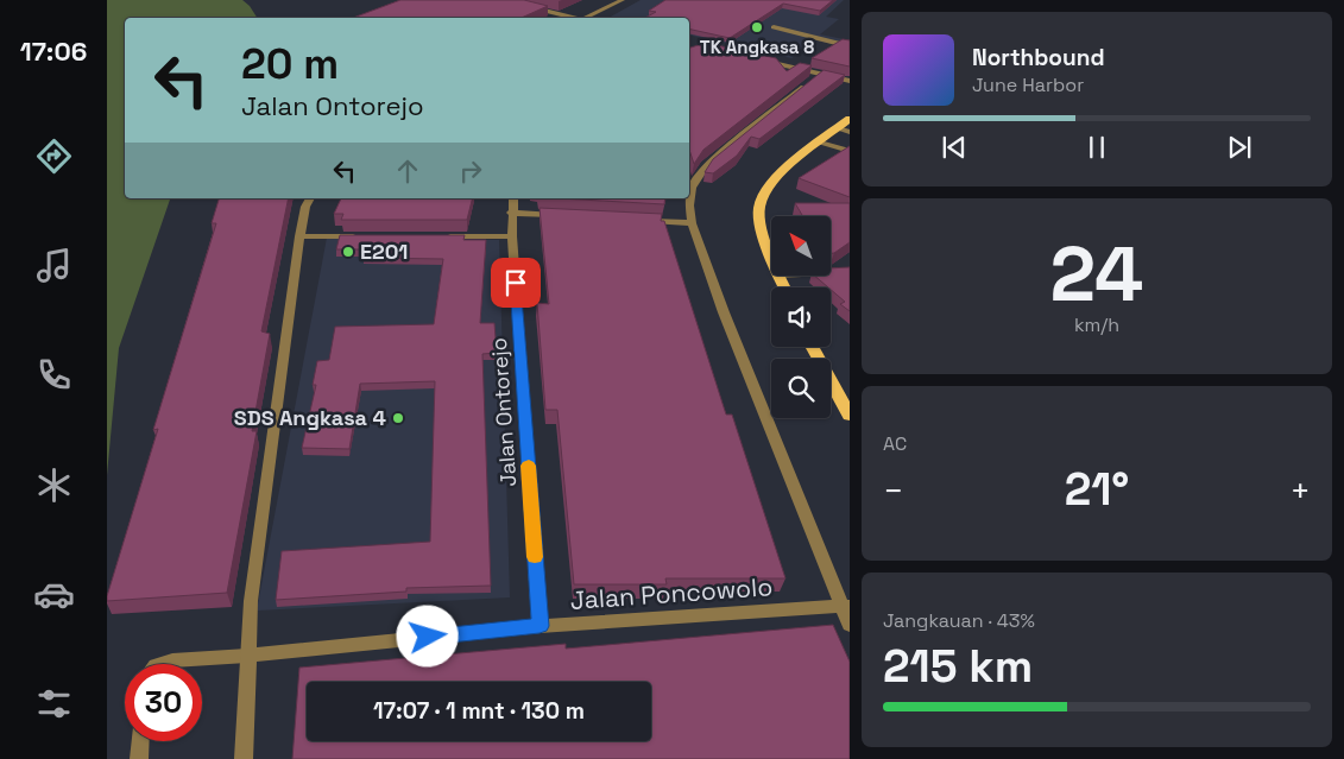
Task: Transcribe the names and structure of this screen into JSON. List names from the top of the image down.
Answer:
{
  "streets": {
    "street": ["Jalan Ontorejo", "Jalan Poncowolo"]
  },
  "crossings": [
    ["Jalan Ontorejo", "Jalan Poncowolo"]
  ],
  "places": ["TK Angkasa 8", "E201", "SDS Angkasa 4"],
  "north": "top left",
  "page": {
    "tabs": "17:06",
    "turn": ["20 m", "Jalan Ontorejo"],
    "song": ["Northbound", "June Harbor"],
    "tile": [
      ["24", "km/h"],
      "AC",
      ["Jangkauan · 43%", "215 km"]
    ],
    "heat": ["−", "21°", "+"],
    "limit": "30",
    "trip": "17:07 · 1 mnt · 130 m"
  }
}
